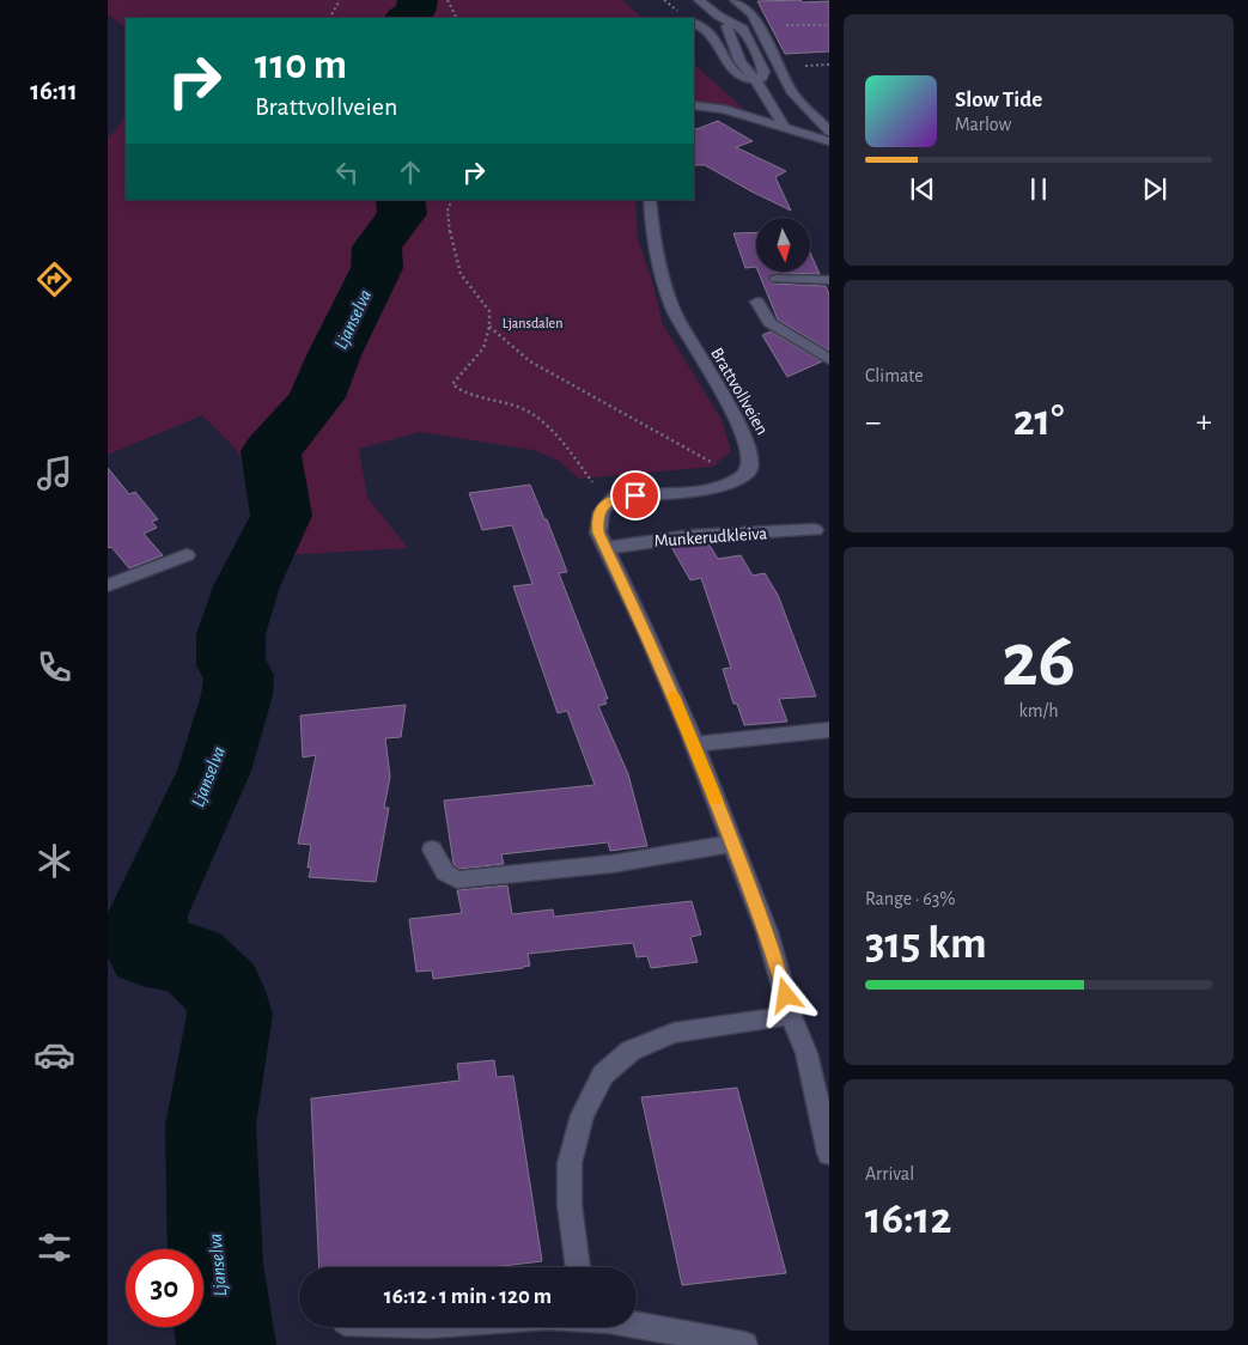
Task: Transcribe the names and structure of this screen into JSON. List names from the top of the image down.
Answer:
{
  "streets": {
    "street": ["Brattvollveien", "Munkerudkleiva"]
  },
  "water": ["Ljanselva"],
  "parks": ["Ljansdalen"],
  "north": "bottom",
  "page": {
    "tabs": "16:11",
    "turn": ["110 m", "Brattvollveien"],
    "song": ["Slow Tide", "Marlow"],
    "tile": [
      "Climate",
      ["26", "km/h"],
      ["Range · 63%", "315 km"],
      ["Arrival", "16:12"]
    ],
    "heat": ["−", "21°", "+"],
    "limit": "30",
    "trip": "16:12 · 1 min · 120 m"
  }
}
